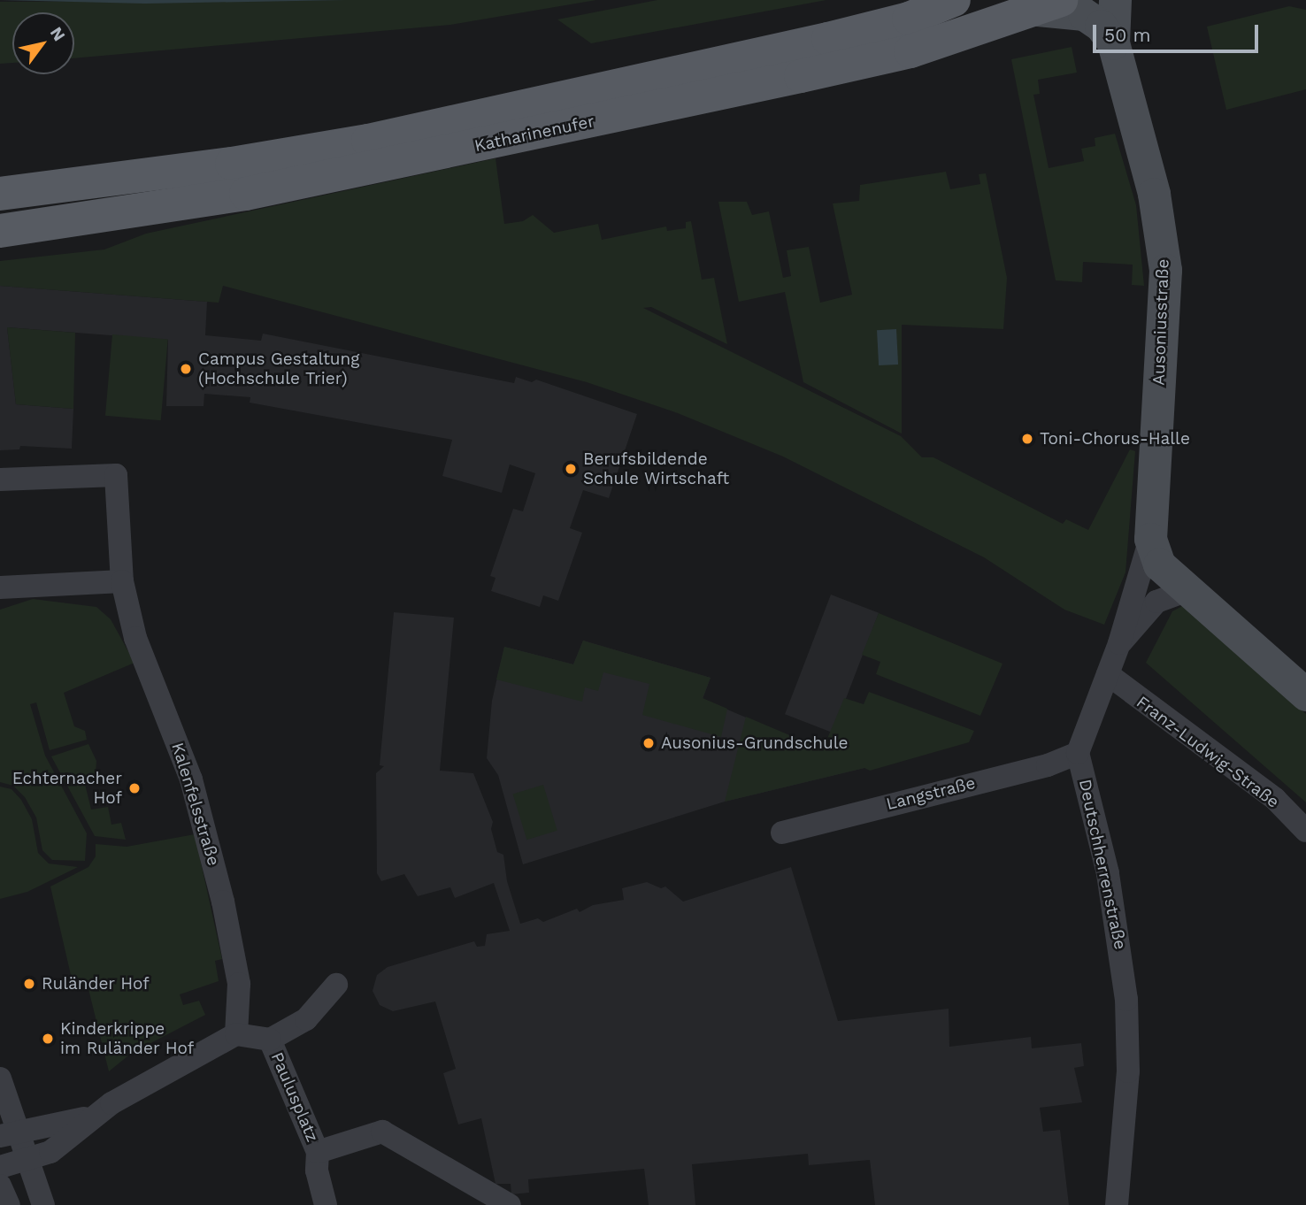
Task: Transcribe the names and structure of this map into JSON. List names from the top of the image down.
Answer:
{
  "streets": {
    "main road": ["Katharinenufer", "Ausoniusstraße"],
    "street": [
      "Franz-Ludwig-Straße",
      "Langstraße",
      "Kalenfelsstraße",
      "Deutschherrenstraße",
      "Paulusplatz"
    ]
  },
  "crossings": [
    ["Langstraße", "Deutschherrenstraße"]
  ],
  "places": [
    "Campus Gestaltung (Hochschule Trier)",
    "Toni-Chorus-Halle",
    "Berufsbildende Schule Wirtschaft",
    "Ausonius-Grundschule",
    "Echternacher Hof",
    "Ruländer Hof",
    "Kinderkrippe im Ruländer Hof"
  ],
  "scale_bar": "50 m",
  "north": "top right"
}
